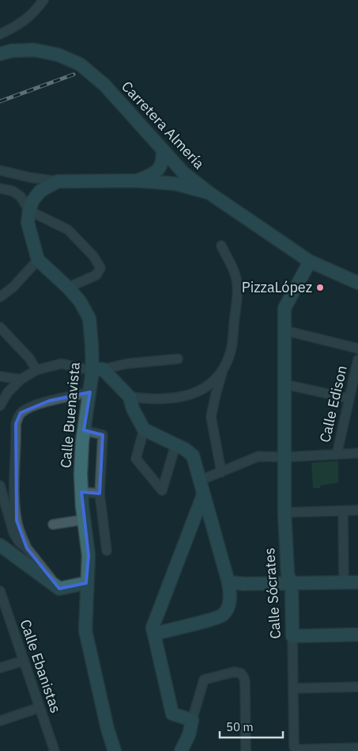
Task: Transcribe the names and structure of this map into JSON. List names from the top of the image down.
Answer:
{
  "streets": {
    "street": [
      "Carretera Almería",
      "Calle Edison",
      "Calle Buenavista",
      "Calle Sócrates",
      "Calle Ebanistas"
    ]
  },
  "crossings": [
    ["Carretera Almería", "Calle Sócrates"]
  ],
  "places": ["PizzaLópez"],
  "scale_bar": "50 m"
}
